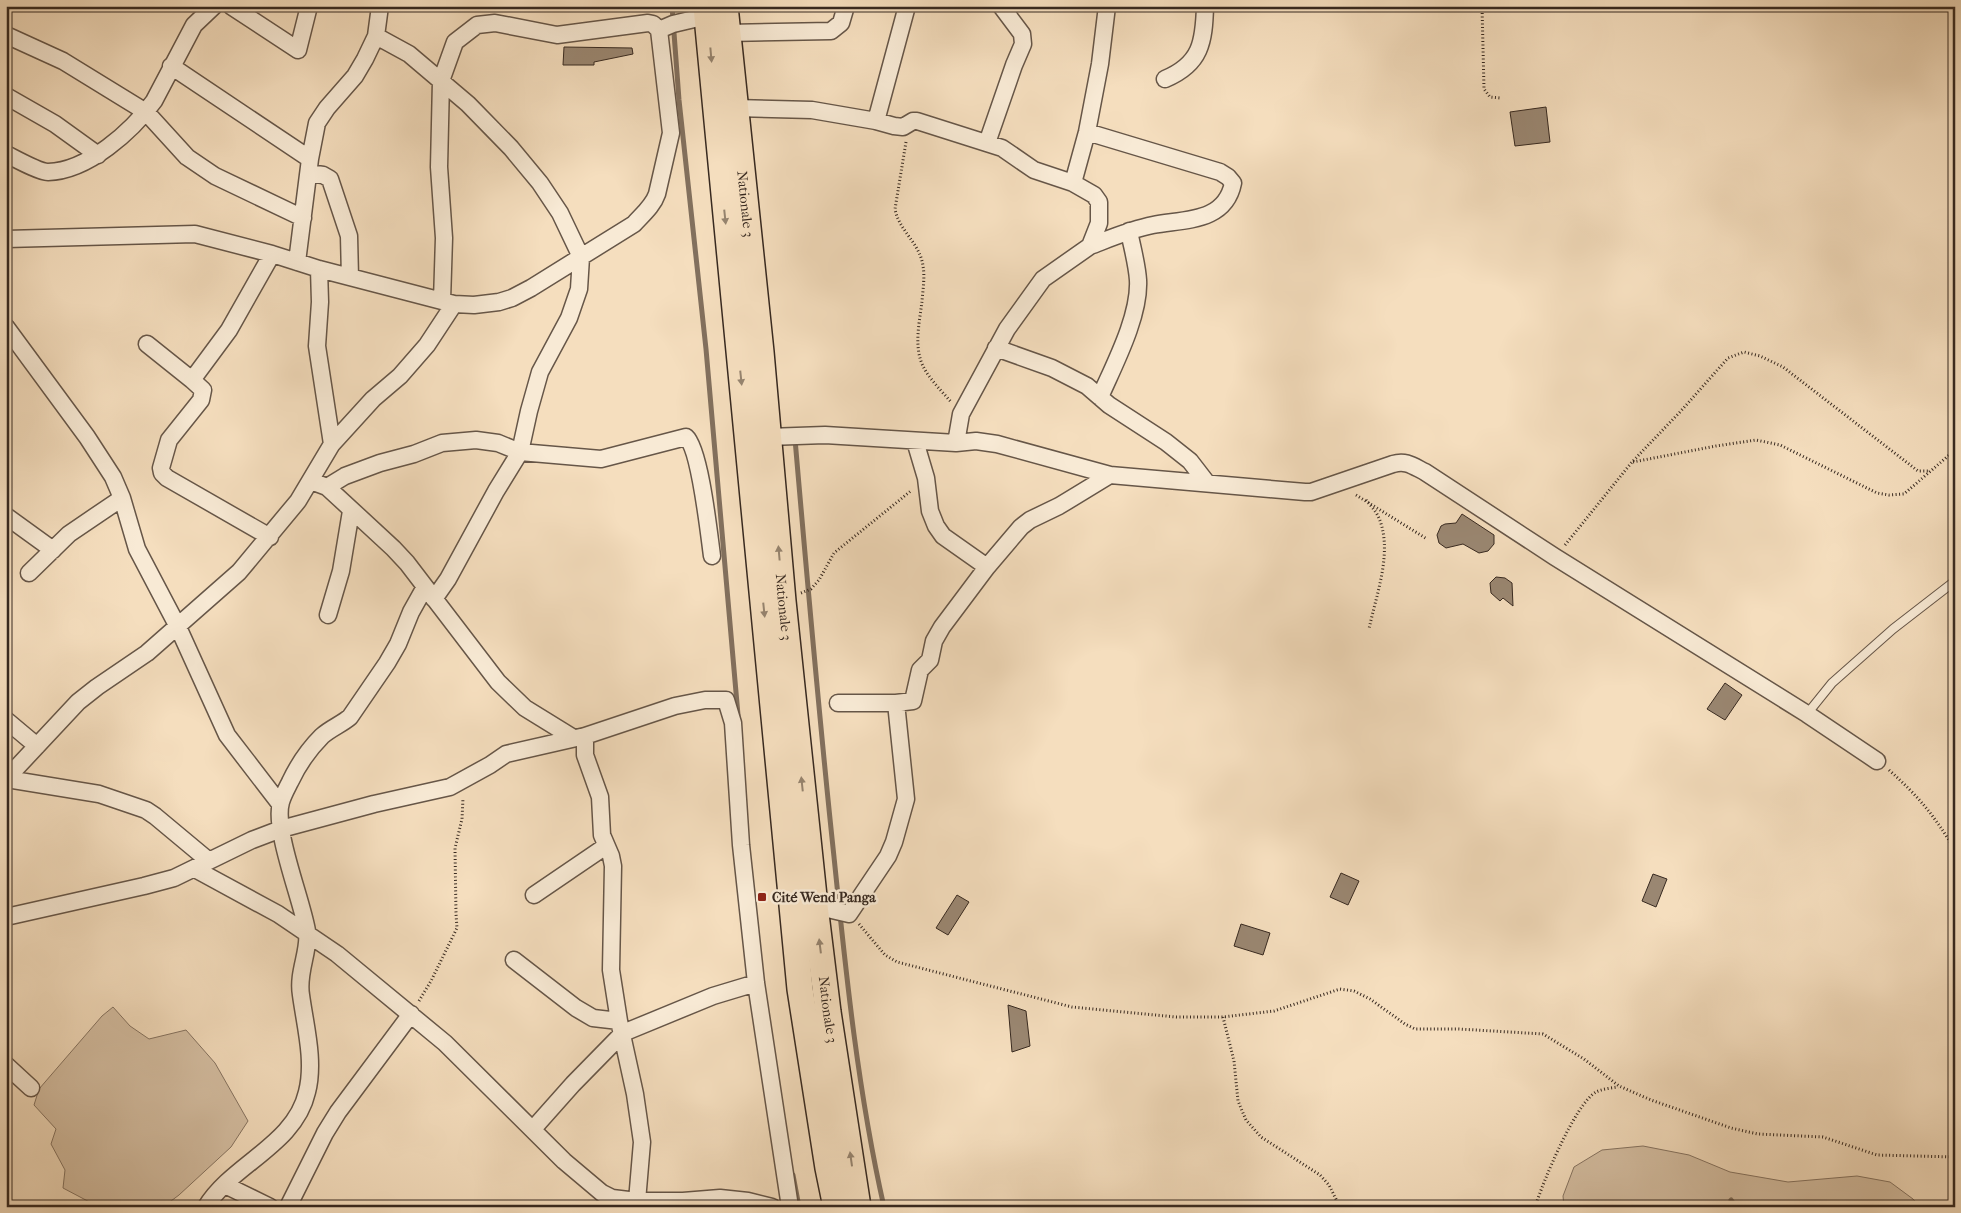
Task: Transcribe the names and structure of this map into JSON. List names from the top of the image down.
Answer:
{
  "streets": {
    "main road": ["Nationale 3"]
  },
  "places": {
    "transit": ["Cité Wend Panga"]
  }
}
